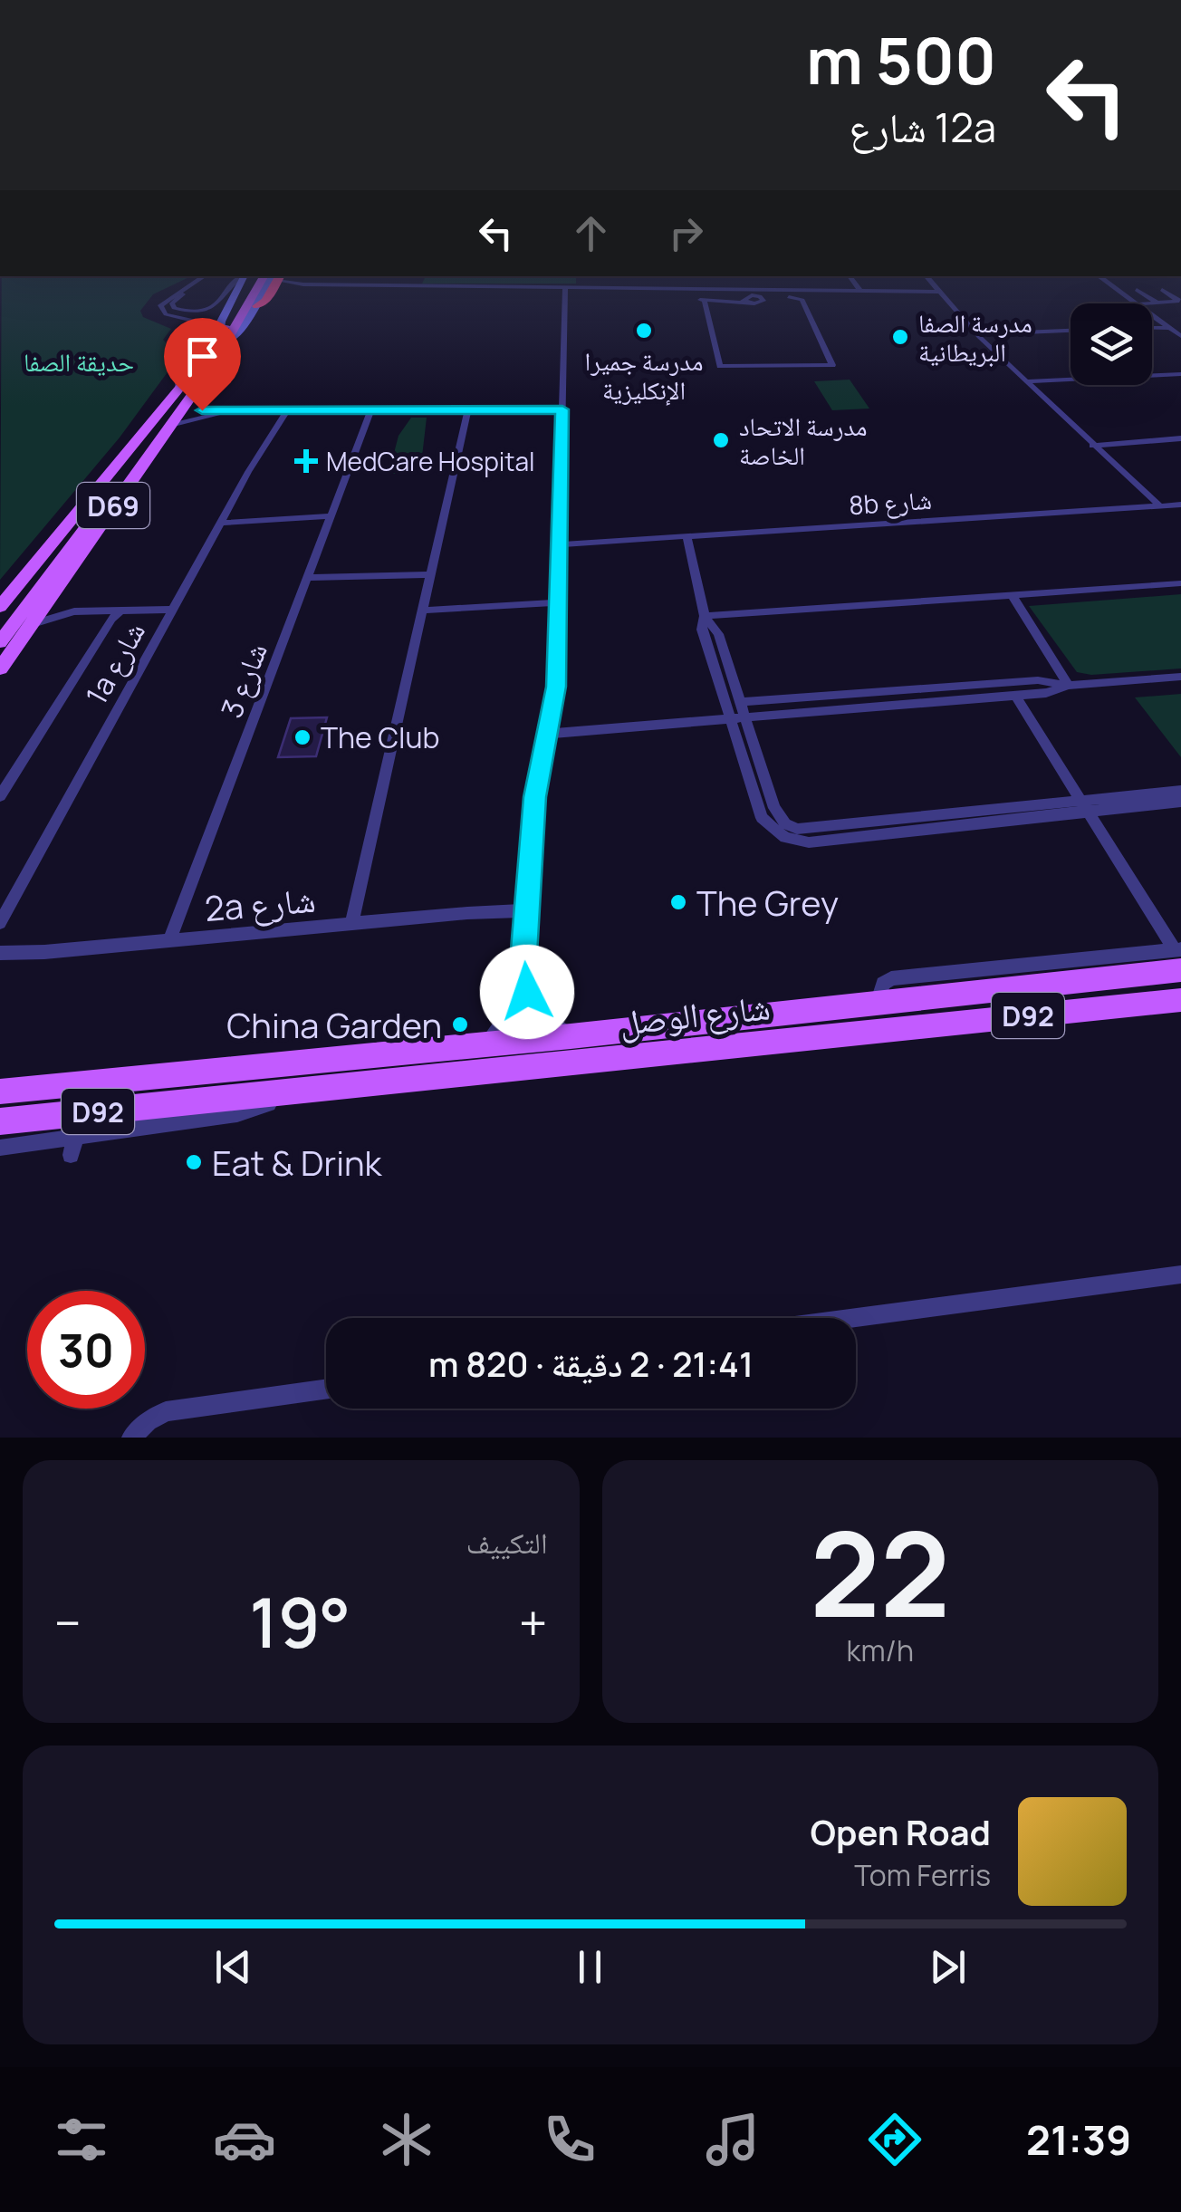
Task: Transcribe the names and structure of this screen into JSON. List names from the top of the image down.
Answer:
{
  "streets": {
    "main road": ["D69", "شارع الوصل", "D92"],
    "street": [
      "8b شارع",
      "1a شارع",
      "شارع 3",
      "2a شارع"
    ]
  },
  "crossings": [
    ["شارع 3", "2a شارع"]
  ],
  "parks": ["حديقة الصفا"],
  "places": {
    "other": [
      "مدرسة جميرا الإنكليزية",
      "مدرسة الصفا البريطانية",
      "مدرسة الاتحاد الخاصة",
      "The Club",
      "The Grey",
      "China Garden",
      "Eat & Drink"
    ],
    "health": ["MedCare Hospital"]
  },
  "page": {
    "turn": ["500 m", "12a شارع"],
    "limit": "30",
    "trip": "21:41 · 2 دقيقة · 820 m",
    "tile": [
      ["22", "km/h"],
      "التكييف"
    ],
    "heat": ["−", "19°", "+"],
    "song": ["Open Road", "Tom Ferris"],
    "tabs": "21:39"
  }
}
